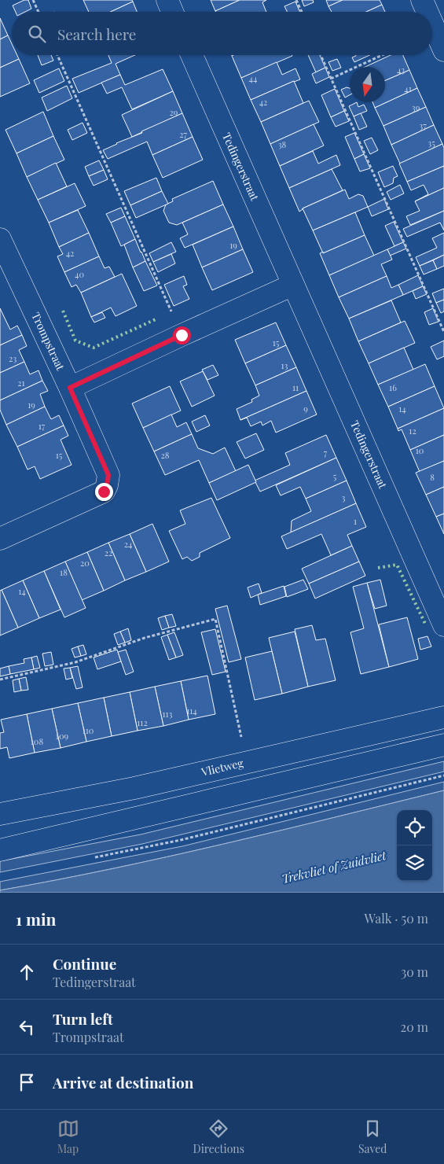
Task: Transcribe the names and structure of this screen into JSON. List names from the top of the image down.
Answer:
{
  "streets": {
    "street": ["Tedingerstraat", "Trompstraat", "Vlietweg"]
  },
  "water": ["Trekvliet of Zuidvliet"],
  "house_numbers": [
    "43",
    "44",
    "41",
    "42",
    "39",
    "29",
    "37",
    "27",
    "35",
    "38",
    "19",
    "42",
    "40",
    "15",
    "23",
    "13",
    "21",
    "11",
    "16",
    "19",
    "9",
    "14",
    "17",
    "12",
    "10",
    "7",
    "15",
    "28",
    "5",
    "8",
    "3",
    "1",
    "24",
    "22",
    "20",
    "18",
    "14",
    "114",
    "113",
    "112",
    "110",
    "109",
    "108"
  ],
  "north": "bottom",
  "page": {
    "search": "Search here",
    "heading": ["1 min", "Walk · 50 m"],
    "list": [
      ["Continue", "Tedingerstraat", "30 m"],
      ["Turn left", "Trompstraat", "20 m"],
      "Arrive at destination"
    ],
    "nav": ["Map", "Directions", "Saved"]
  }
}
